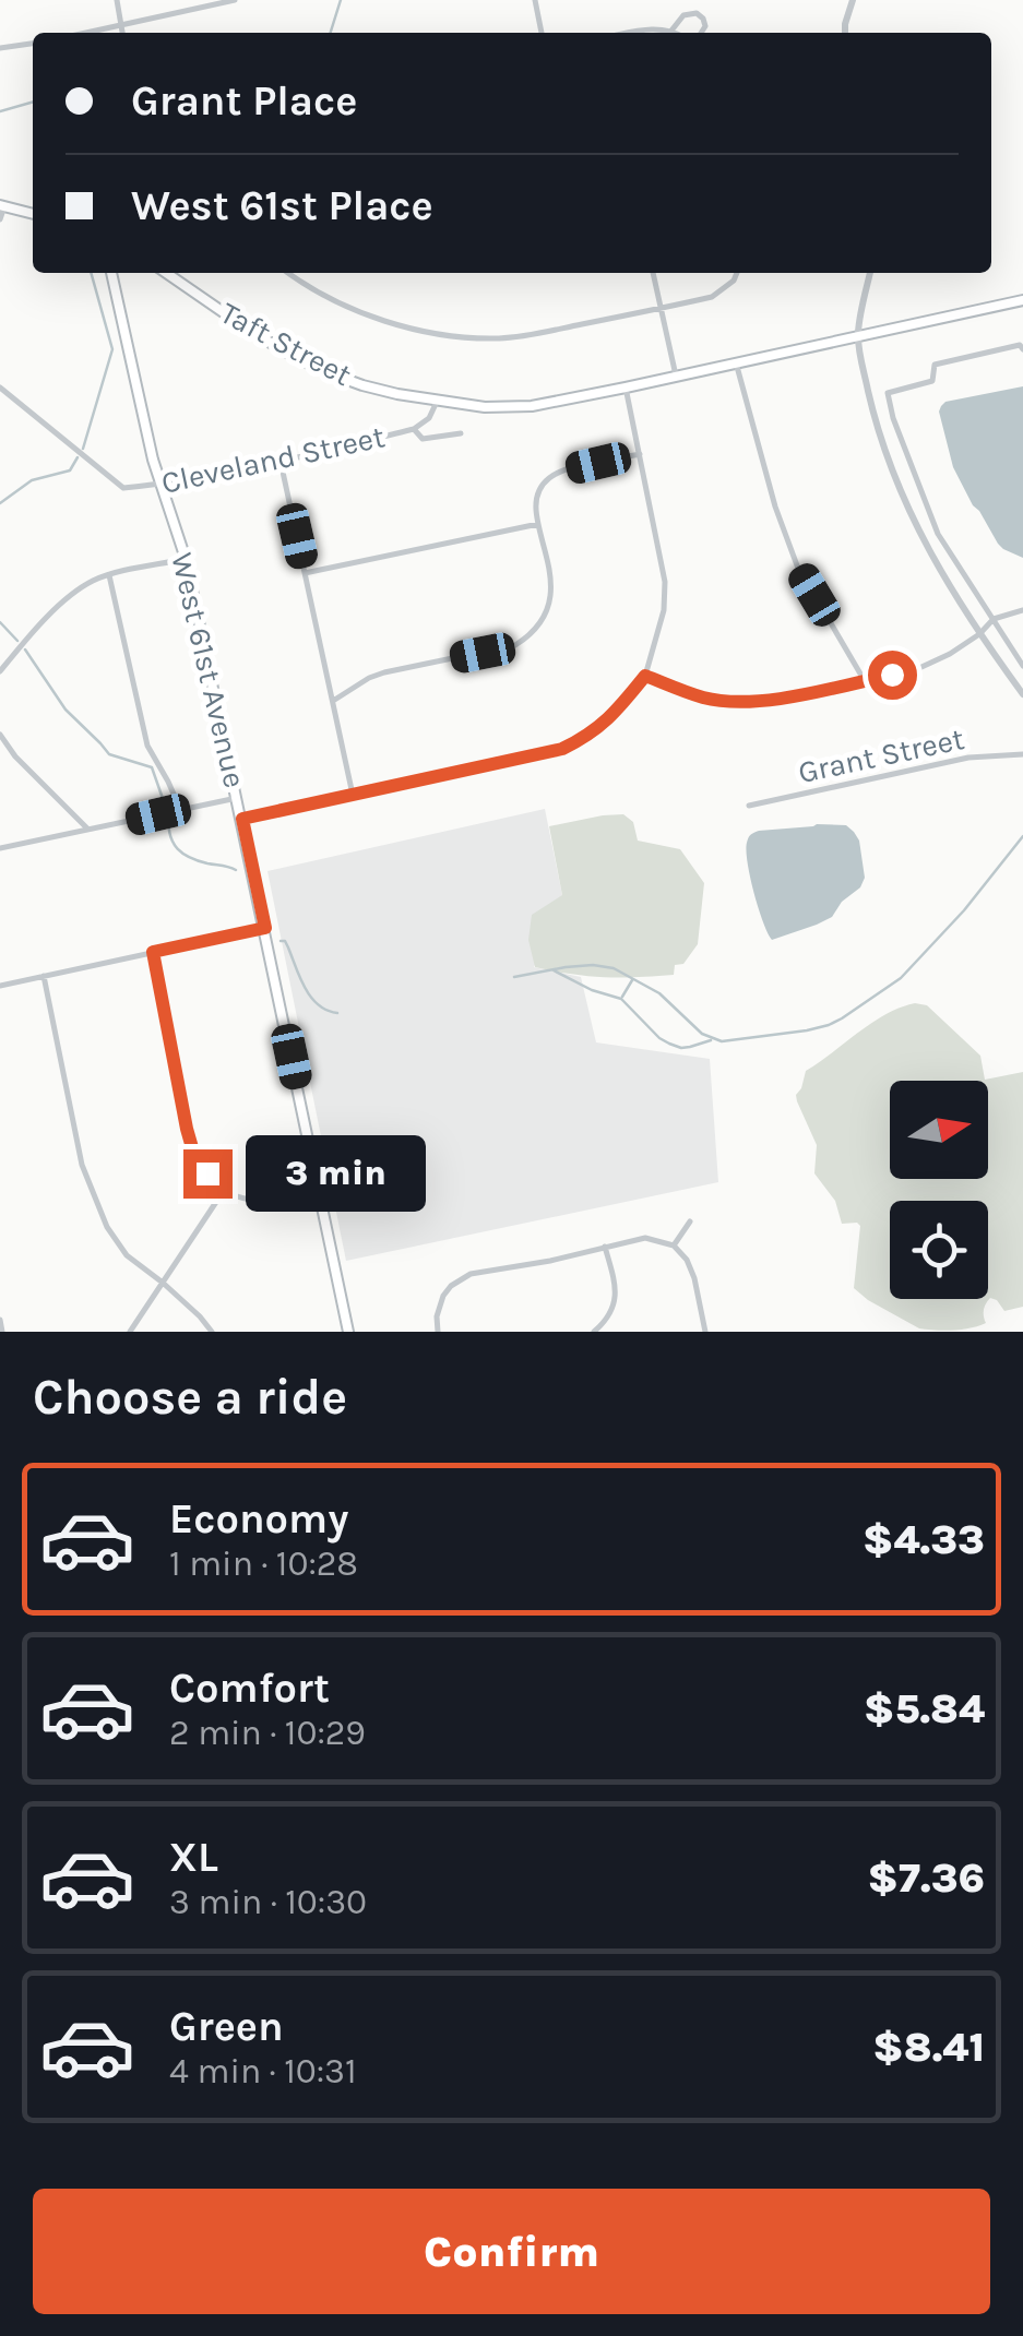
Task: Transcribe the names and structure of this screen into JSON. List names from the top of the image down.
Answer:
{
  "streets": {
    "main road": ["Taft Street", "West 61st Avenue"],
    "street": ["Cleveland Street", "Grant Street"]
  },
  "crossings": [
    ["Taft Street", "Cleveland Street"],
    ["Cleveland Street", "West 61st Avenue"]
  ],
  "north": "right",
  "page": {
    "banner": ["Grant Place", "West 61st Place"],
    "bubble": "3 min",
    "heading": "Choose a ride",
    "list": [
      {
        "name": "Economy",
        "note": "1 min · 10:28",
        "value": "$4.33"
      },
      {
        "name": "Comfort",
        "note": "2 min · 10:29",
        "value": "$5.84"
      },
      {
        "name": "XL",
        "note": "3 min · 10:30",
        "value": "$7.36"
      },
      {
        "name": "Green",
        "note": "4 min · 10:31",
        "value": "$8.41"
      }
    ],
    "buttons": "Confirm"
  }
}
